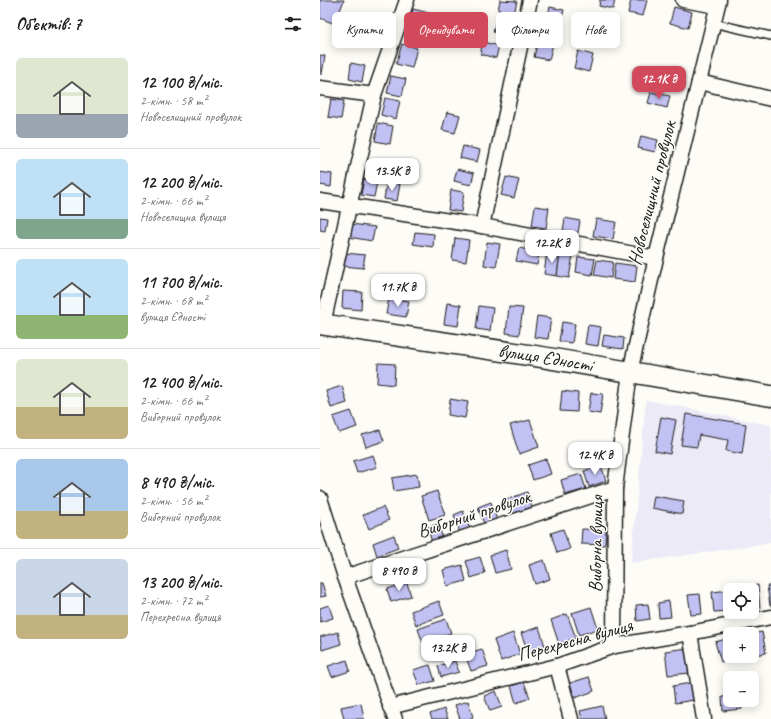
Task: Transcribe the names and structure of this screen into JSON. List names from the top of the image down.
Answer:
{
  "streets": {
    "main road": ["вулиця Єдності"],
    "street": [
      "Новоселищний провулок",
      "Виборний провулок",
      "Виборна вулиця",
      "Перехресна вулиця"
    ]
  },
  "crossings": [
    ["Новоселищний провулок", "вулиця Єдності"],
    ["Новоселищний провулок", "Виборна вулиця"],
    ["вулиця Єдності", "Виборна вулиця"],
    ["Виборний провулок", "Виборна вулиця"],
    ["Виборна вулиця", "Перехресна вулиця"]
  ],
  "page": {
    "heading": "Об’єктів: 7",
    "chip": [
      "Купити",
      "Орендувати",
      "Фільтри",
      "Нове"
    ],
    "list": [
      {
        "name": "12 100 ₴/міс.",
        "note": "2-кімн. · 58 m² · Новоселищний провулок"
      },
      {
        "name": "12 200 ₴/міс.",
        "note": "2-кімн. · 66 m² · Новоселищна вулиця"
      },
      {
        "name": "11 700 ₴/міс.",
        "note": "2-кімн. · 68 m² · вулиця Єдності"
      },
      {
        "name": "12 400 ₴/міс.",
        "note": "2-кімн. · 66 m² · Виборний провулок"
      },
      {
        "name": "8 490 ₴/міс.",
        "note": "2-кімн. · 56 m² · Виборний провулок"
      },
      {
        "name": "13 200 ₴/міс.",
        "note": "2-кімн. · 72 m² · Перехресна вулиця"
      }
    ],
    "price": [
      "12.1K ₴",
      "13.5K ₴",
      "12.2K ₴",
      "11.7K ₴",
      "12.4K ₴",
      "8 490 ₴",
      "13.2K ₴"
    ],
    "map_buttons": ["+", "−"]
  }
}
